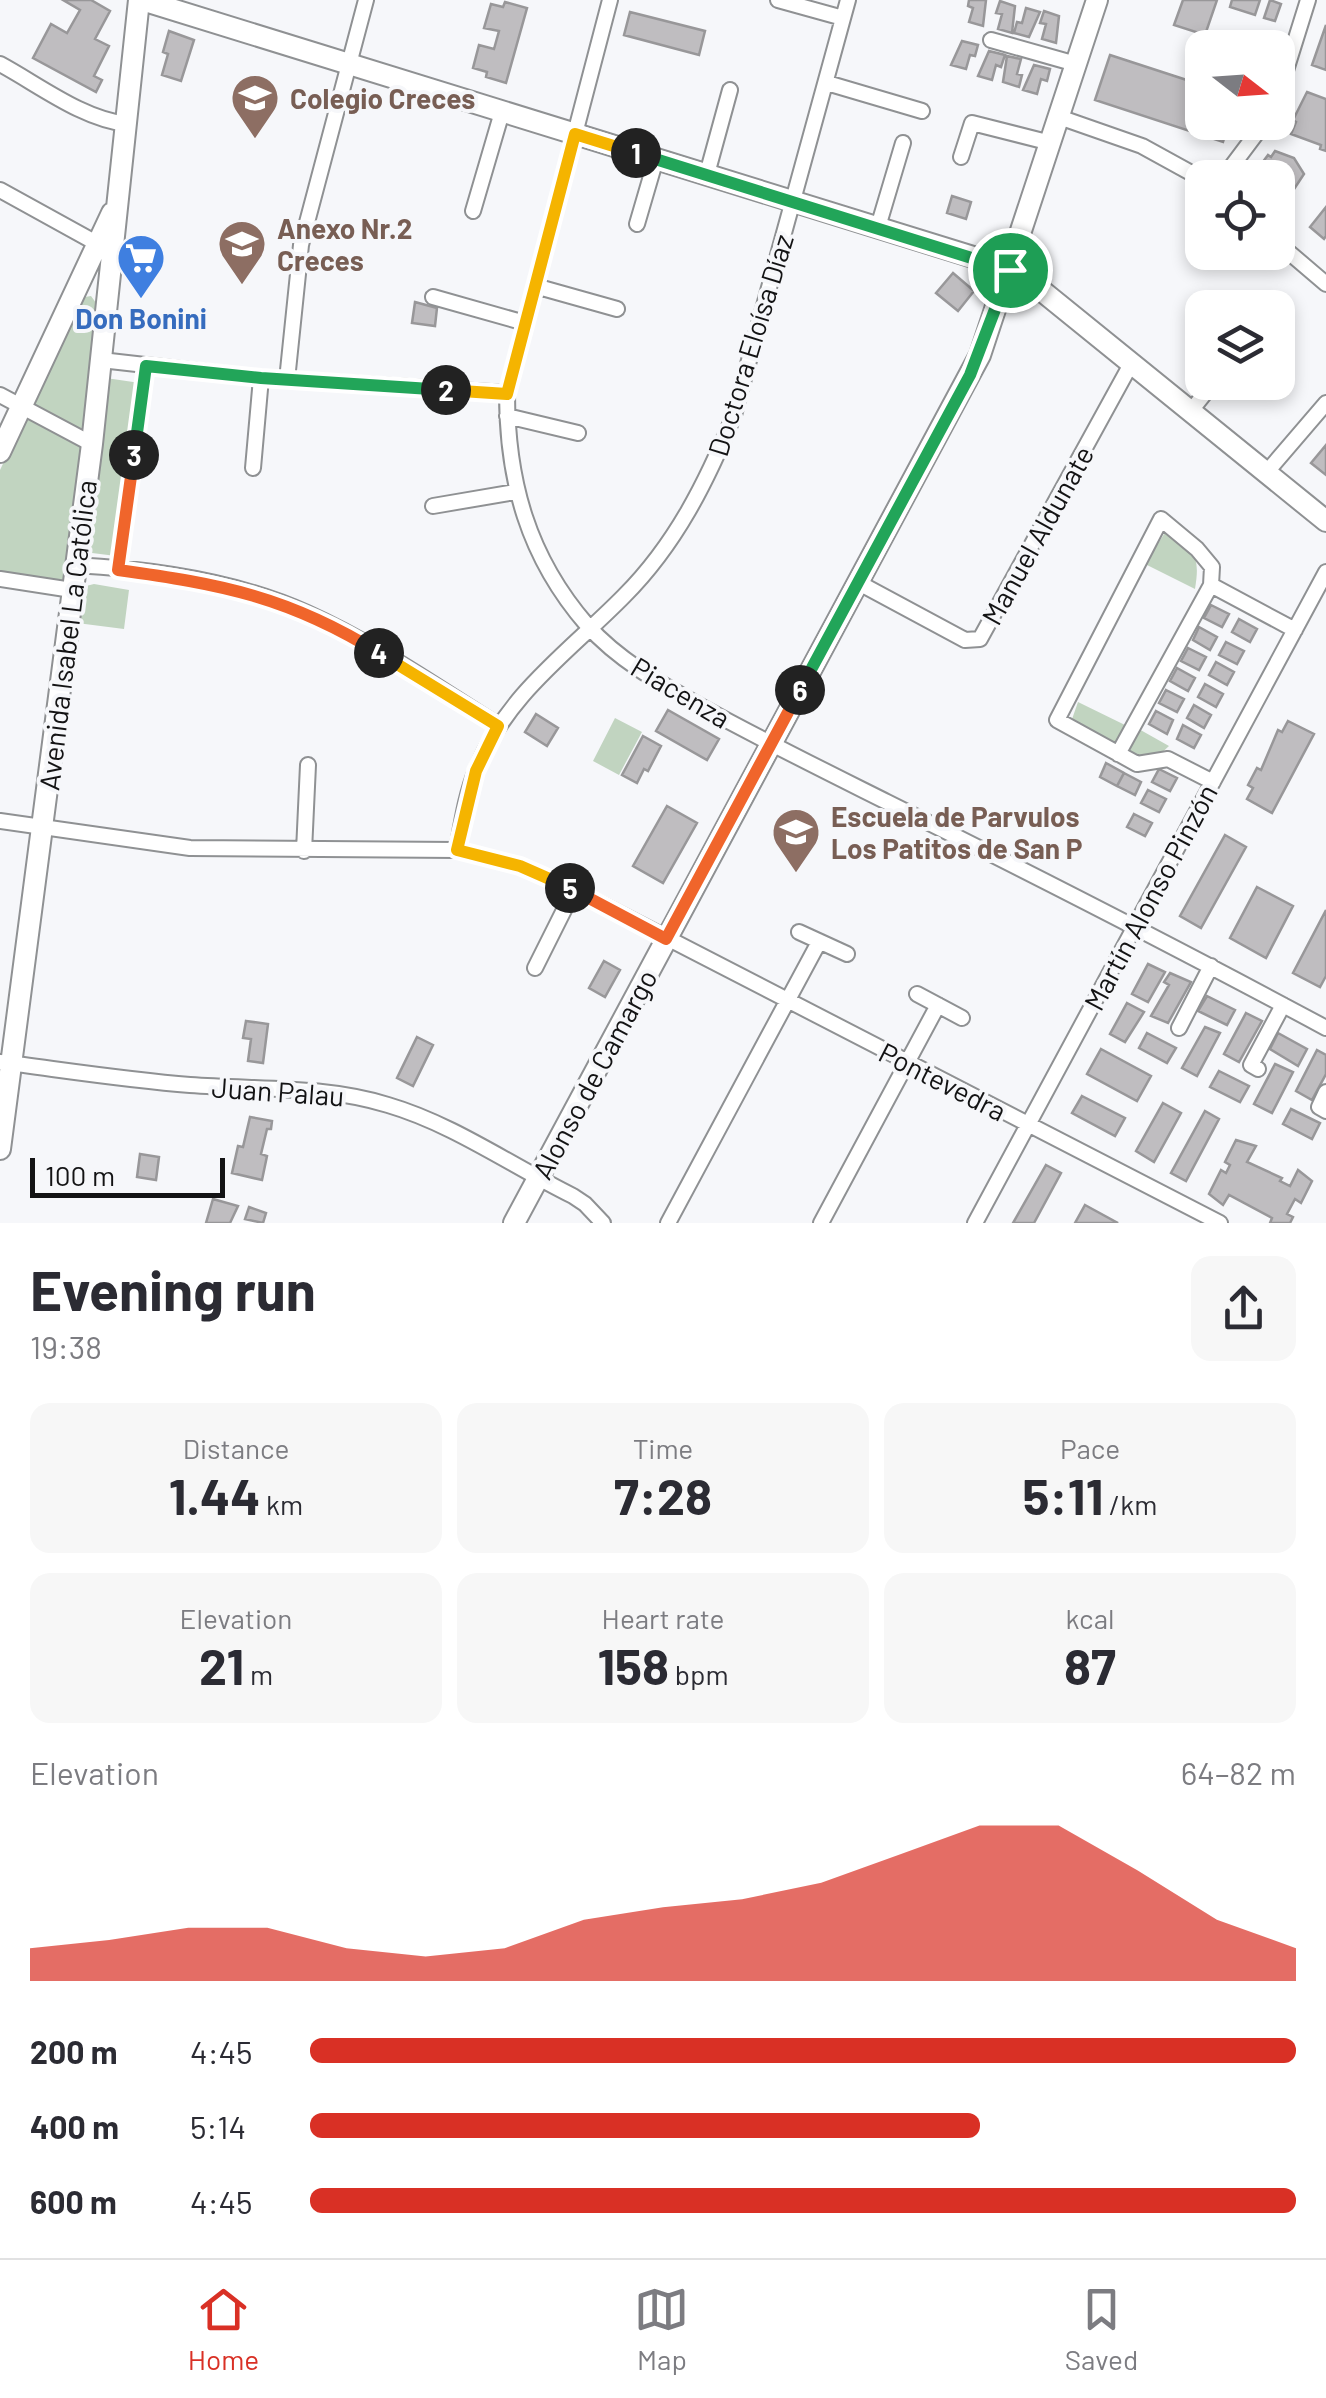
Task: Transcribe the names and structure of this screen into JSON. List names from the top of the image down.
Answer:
{
  "streets": {
    "street": [
      "Doctora Eloísa Díaz",
      "Manuel Aldunate",
      "Avenida Isabel La Católica",
      "Piacenza",
      "Martín Alonso Pinzón",
      "Alonso de Camargo",
      "Pontevedra",
      "Juan Palau"
    ]
  },
  "crossings": [
    ["Doctora Eloísa Díaz", "Piacenza"],
    ["Doctora Eloísa Díaz", "Pontevedra"],
    ["Manuel Aldunate", "Alonso de Camargo"],
    ["Avenida Isabel La Católica", "Pontevedra"],
    ["Avenida Isabel La Católica", "Juan Palau"],
    ["Piacenza", "Martín Alonso Pinzón"],
    ["Piacenza", "Alonso de Camargo"],
    ["Martín Alonso Pinzón", "Pontevedra"],
    ["Alonso de Camargo", "Pontevedra"],
    ["Alonso de Camargo", "Juan Palau"]
  ],
  "places": {
    "school or university": ["Colegio Creces", "Anexo Nr.2 Creces", "Escuela de Parvulos Los Patitos de San P"],
    "supermarket": ["Don Bonini"]
  },
  "scale_bar": "100 m",
  "north": "right",
  "page": {
    "pins": [
      "1",
      "2",
      "3",
      "4",
      "6",
      "5"
    ],
    "scale": "100 m",
    "heading": ["Evening run", "19:38"],
    "stats": [
      ["Distance", "1.44 km"],
      ["Time", "7:28"],
      ["Pace", "5:11 /km"],
      ["Elevation", "21 m"],
      ["Heart rate", "158 bpm"],
      ["kcal", "87"]
    ],
    "chart": ["Elevation", "64–82 m"],
    "list": [
      {
        "name": "200 m",
        "note": "4:45"
      },
      {
        "name": "400 m",
        "note": "5:14"
      },
      {
        "name": "600 m",
        "note": "4:45"
      }
    ],
    "tabs": ["Home", "Map", "Saved"]
  }
}
